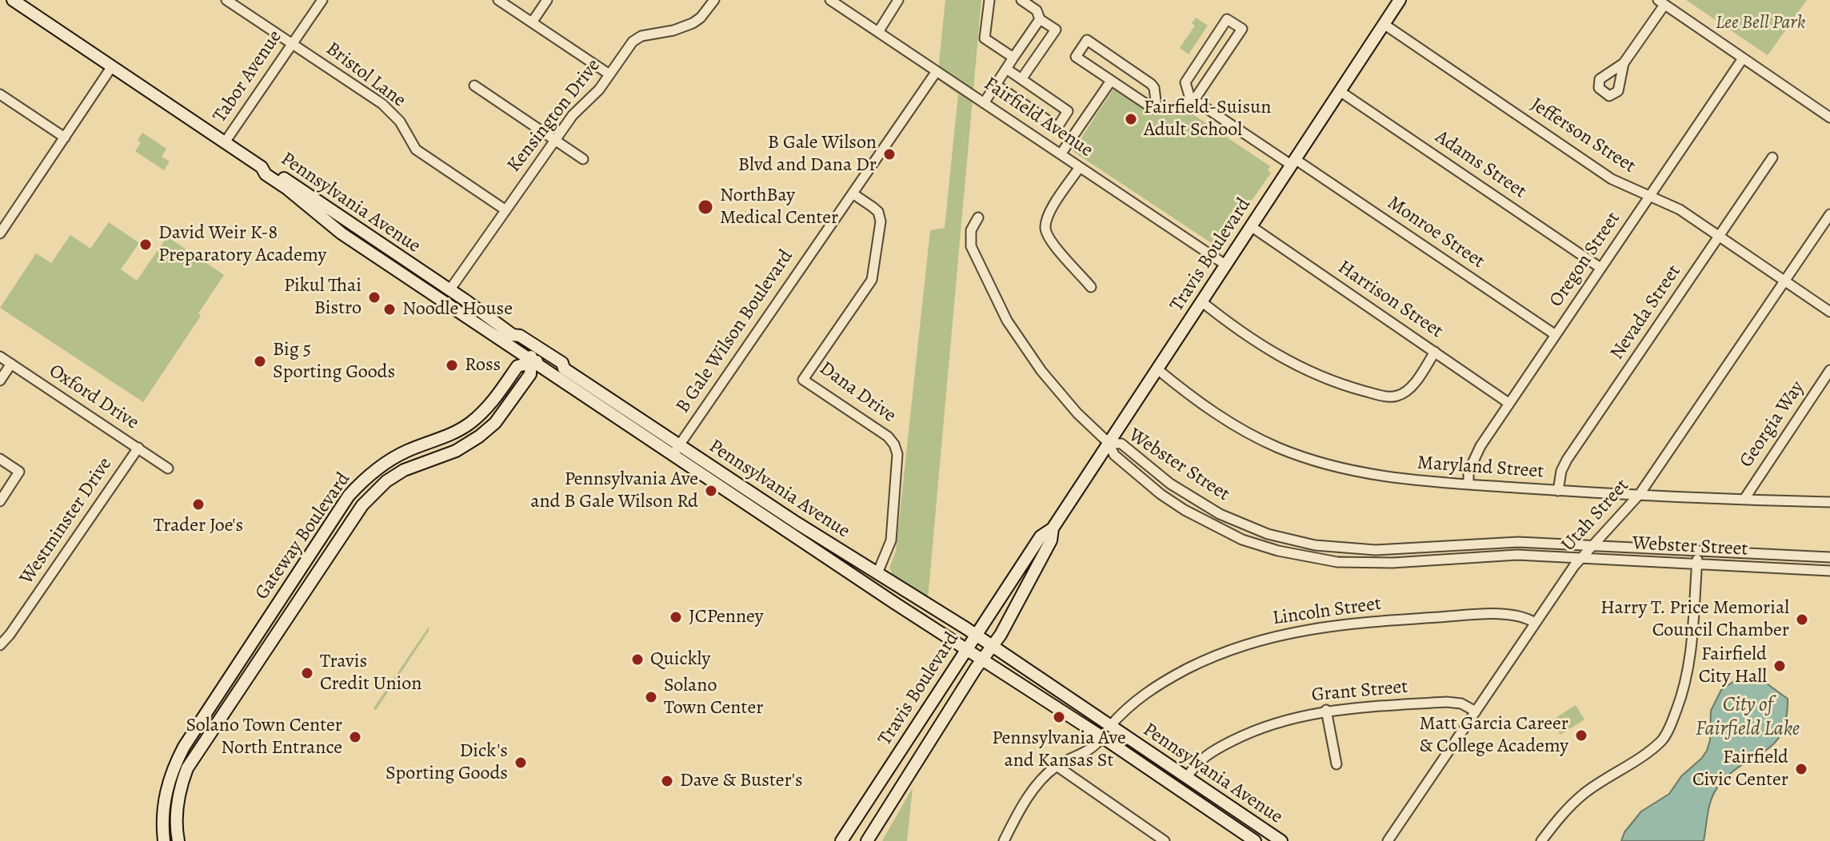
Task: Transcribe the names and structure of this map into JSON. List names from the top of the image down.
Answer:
{
  "streets": {
    "main road": ["Pennsylvania Avenue", "Travis Boulevard", "Gateway Boulevard"],
    "street": [
      "Bristol Lane",
      "Tabor Avenue",
      "Kensington Drive",
      "Fairfield Avenue",
      "Jefferson Street",
      "Adams Street",
      "Monroe Street",
      "Oregon Street",
      "Harrison Street",
      "Nevada Street",
      "B Gale Wilson Boulevard",
      "Dana Drive",
      "Oxford Drive",
      "Georgia Way",
      "Webster Street",
      "Maryland Street",
      "Utah Street",
      "Westminster Drive",
      "Lincoln Street",
      "Grant Street"
    ]
  },
  "crossings": [
    ["Bristol Lane", "Tabor Avenue"],
    ["Bristol Lane", "Kensington Drive"],
    ["Tabor Avenue", "Pennsylvania Avenue"],
    ["Kensington Drive", "Pennsylvania Avenue"],
    ["Fairfield Avenue", "Travis Boulevard"],
    ["Fairfield Avenue", "B Gale Wilson Boulevard"],
    ["Jefferson Street", "Travis Boulevard"],
    ["Jefferson Street", "Oregon Street"],
    ["Jefferson Street", "Nevada Street"],
    ["Jefferson Street", "Utah Street"],
    ["Adams Street", "Travis Boulevard"],
    ["Adams Street", "Oregon Street"],
    ["Pennsylvania Avenue", "Travis Boulevard"],
    ["Pennsylvania Avenue", "B Gale Wilson Boulevard"],
    ["Pennsylvania Avenue", "Dana Drive"],
    ["Pennsylvania Avenue", "Gateway Boulevard"],
    ["Pennsylvania Avenue", "Lincoln Street"],
    ["Pennsylvania Avenue", "Grant Street"],
    ["Monroe Street", "Travis Boulevard"],
    ["Monroe Street", "Oregon Street"],
    ["Travis Boulevard", "Harrison Street"],
    ["Travis Boulevard", "Webster Street"],
    ["Travis Boulevard", "Maryland Street"],
    ["Oregon Street", "Harrison Street"],
    ["Oregon Street", "Maryland Street"],
    ["Nevada Street", "Maryland Street"],
    ["B Gale Wilson Boulevard", "Dana Drive"],
    ["Oxford Drive", "Westminster Drive"],
    ["Georgia Way", "Maryland Street"],
    ["Webster Street", "Utah Street"],
    ["Maryland Street", "Utah Street"],
    ["Utah Street", "Lincoln Street"],
    ["Utah Street", "Grant Street"]
  ],
  "water": ["City of Fairfield Lake"],
  "parks": ["Lee Bell Park"],
  "places": [
    "Fairfield-Suisun Adult School",
    "B Gale Wilson Blvd and Dana Dr",
    "NorthBay Medical Center",
    "David Weir K-8 Preparatory Academy",
    "Pikul Thai Bistro",
    "Noodle House",
    "Big 5 Sporting Goods",
    "Ross",
    "Pennsylvania Ave and B Gale Wilson Rd",
    "Trader Joe's",
    "JCPenney",
    "Harry T. Price Memorial Council Chamber",
    "Quickly",
    "Fairfield City Hall",
    "Travis Credit Union",
    "Solano Town Center",
    "Pennsylvania Ave and Kansas St",
    "Matt Garcia Career & College Academy",
    "Solano Town Center North Entrance",
    "Dick's Sporting Goods",
    "Fairfield Civic Center",
    "Dave & Buster's"
  ]
}
